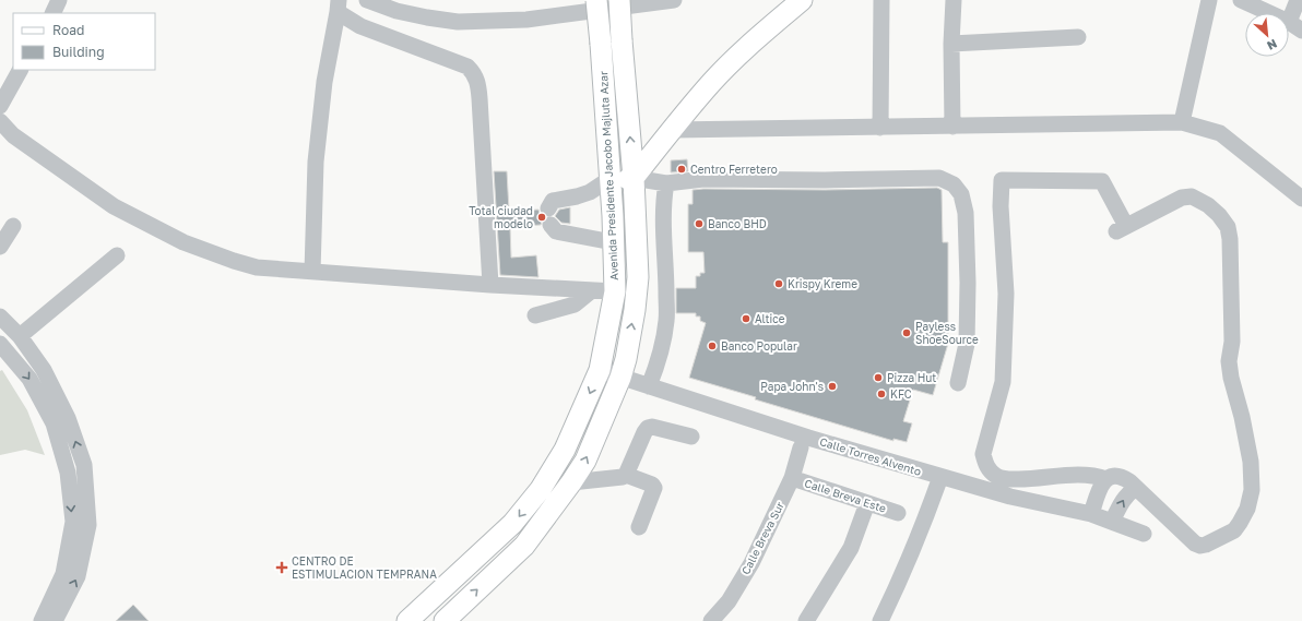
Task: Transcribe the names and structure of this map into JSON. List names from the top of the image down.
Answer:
{
  "streets": {
    "main road": ["Avenida Presidente Jacobo Majluta Azar"],
    "street": ["Calle Torres Alvento", "Calle Breva Este", "Calle Breva Sur"]
  },
  "crossings": [
    ["Avenida Presidente Jacobo Majluta Azar", "Calle Torres Alvento"],
    ["Calle Breva Este", "Calle Breva Sur"]
  ],
  "places": {
    "other": [
      "Centro Ferretero",
      "Total ciudad modelo",
      "Banco BHD",
      "Krispy Kreme",
      "Altice",
      "Payless ShoeSource",
      "Banco Popular",
      "Pizza Hut",
      "Papa John's",
      "KFC"
    ],
    "health": ["CENTRO DE ESTIMULACION TEMPRANA"]
  },
  "legend": ["Road", "Building"],
  "north": "bottom right"
}
